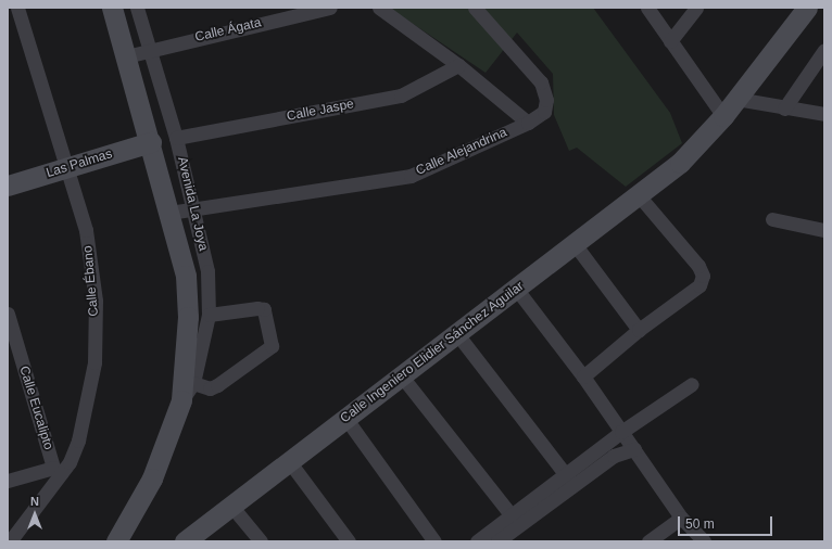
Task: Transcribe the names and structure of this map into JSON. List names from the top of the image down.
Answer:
{
  "streets": {
    "street": [
      "Calle Ágata",
      "Calle Jaspe",
      "Calle Alejandrina",
      "Las Palmas",
      "Avenida La Joya",
      "Calle Ébano",
      "Calle Ingeniero Elidier Sánchez Aguilar",
      "Calle Eucalipto"
    ]
  },
  "crossings": [
    ["Calle Ágata", "Avenida La Joya"],
    ["Calle Jaspe", "Avenida La Joya"],
    ["Calle Alejandrina", "Avenida La Joya"],
    ["Las Palmas", "Avenida La Joya"],
    ["Las Palmas", "Calle Ébano"],
    ["Calle Ébano", "Calle Eucalipto"]
  ],
  "scale_bar": "50 m",
  "north": "top"
}
